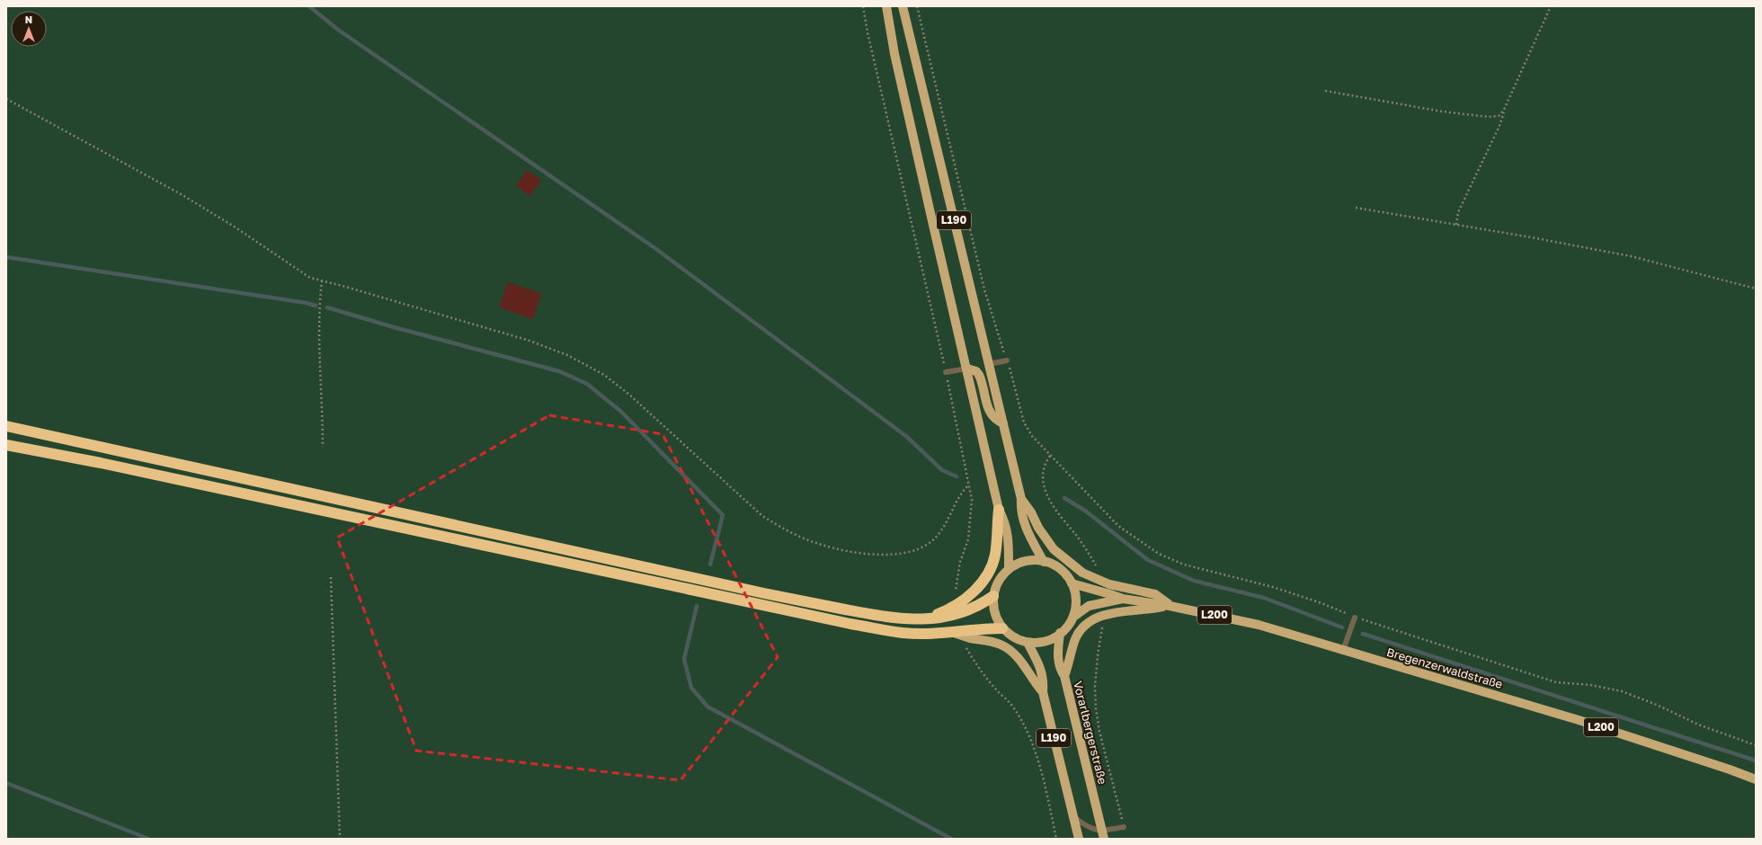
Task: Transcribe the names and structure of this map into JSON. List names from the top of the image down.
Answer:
{
  "streets": {
    "main road": [
      "L190",
      "L200",
      "Bregenzerwaldstraße",
      "Vorarlbergerstraße"
    ]
  },
  "crossings": [
    ["L190", "Bregenzerwaldstraße"],
    ["L190", "Vorarlbergerstraße"],
    ["Bregenzerwaldstraße", "Vorarlbergerstraße"]
  ],
  "north": "top"
}
